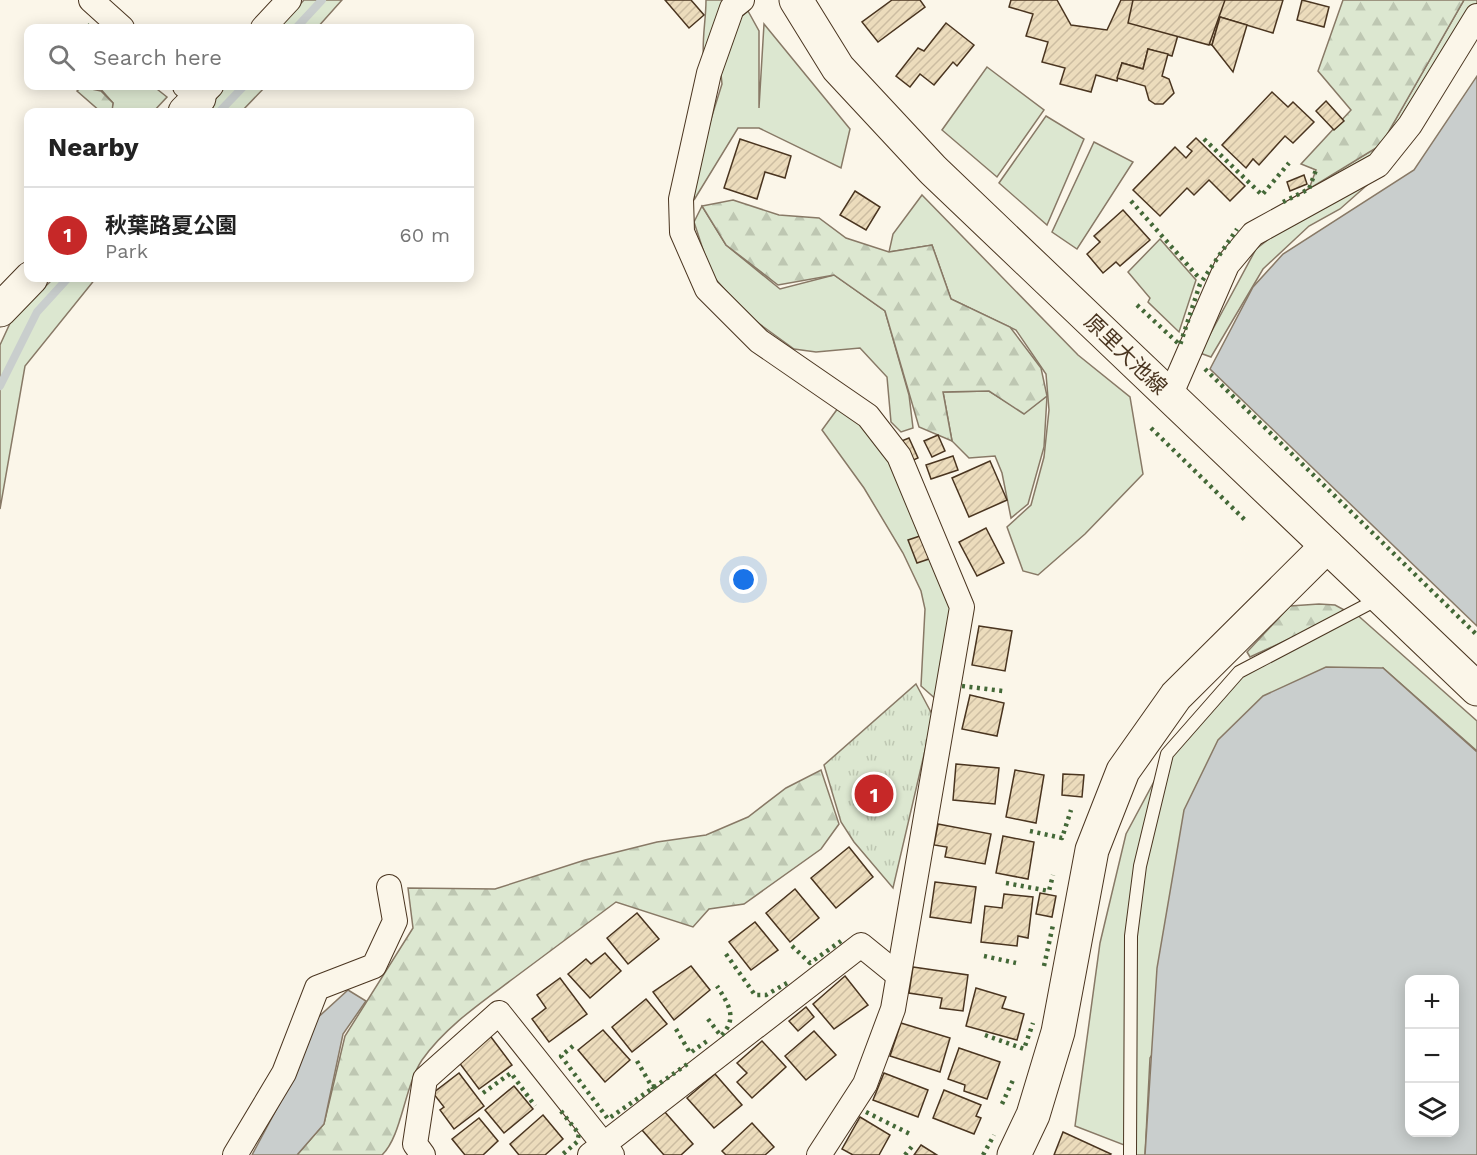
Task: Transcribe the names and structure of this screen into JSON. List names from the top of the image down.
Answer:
{
  "streets": {
    "main road": ["原里大池線"]
  },
  "page": {
    "search": "Search here",
    "heading": "Nearby",
    "list": [
      {
        "mark": "1",
        "name": "秋葉路夏公園",
        "note": "Park",
        "value": "60 m"
      }
    ],
    "pins": "1",
    "map_buttons": ["+", "−"]
  }
}
